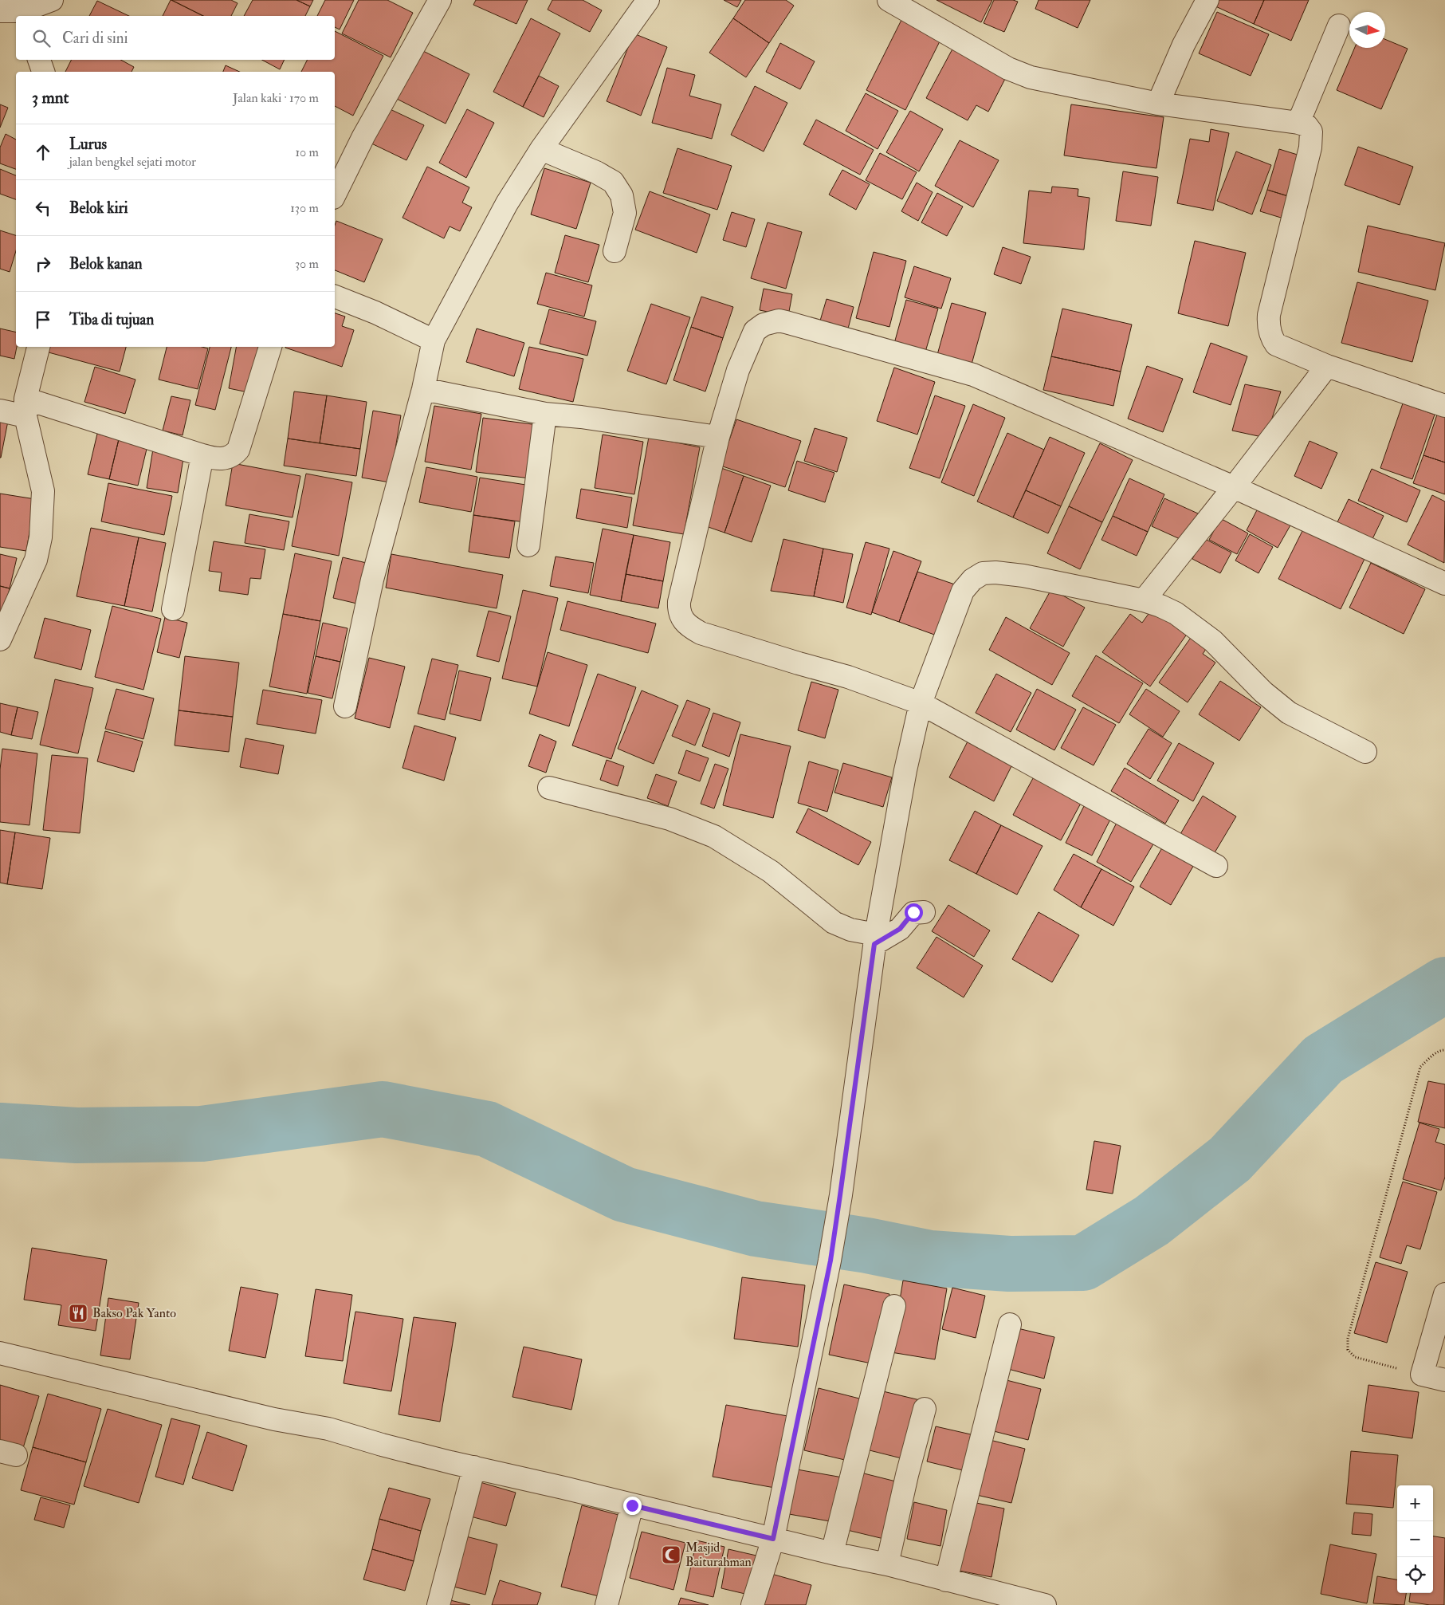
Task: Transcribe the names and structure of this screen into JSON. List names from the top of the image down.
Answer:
{
  "places": {
    "restaurant": ["Bakso Pak Yanto"],
    "mosque": ["Masjid Baiturahman"]
  },
  "north": "right",
  "page": {
    "search": "Cari di sini",
    "heading": ["3 mnt", "Jalan kaki · 170 m"],
    "list": [
      ["Lurus", "jalan bengkel sejati motor", "10 m"],
      ["Belok kiri", "130 m"],
      ["Belok kanan", "30 m"],
      "Tiba di tujuan"
    ],
    "map_buttons": ["+", "−"]
  }
}
